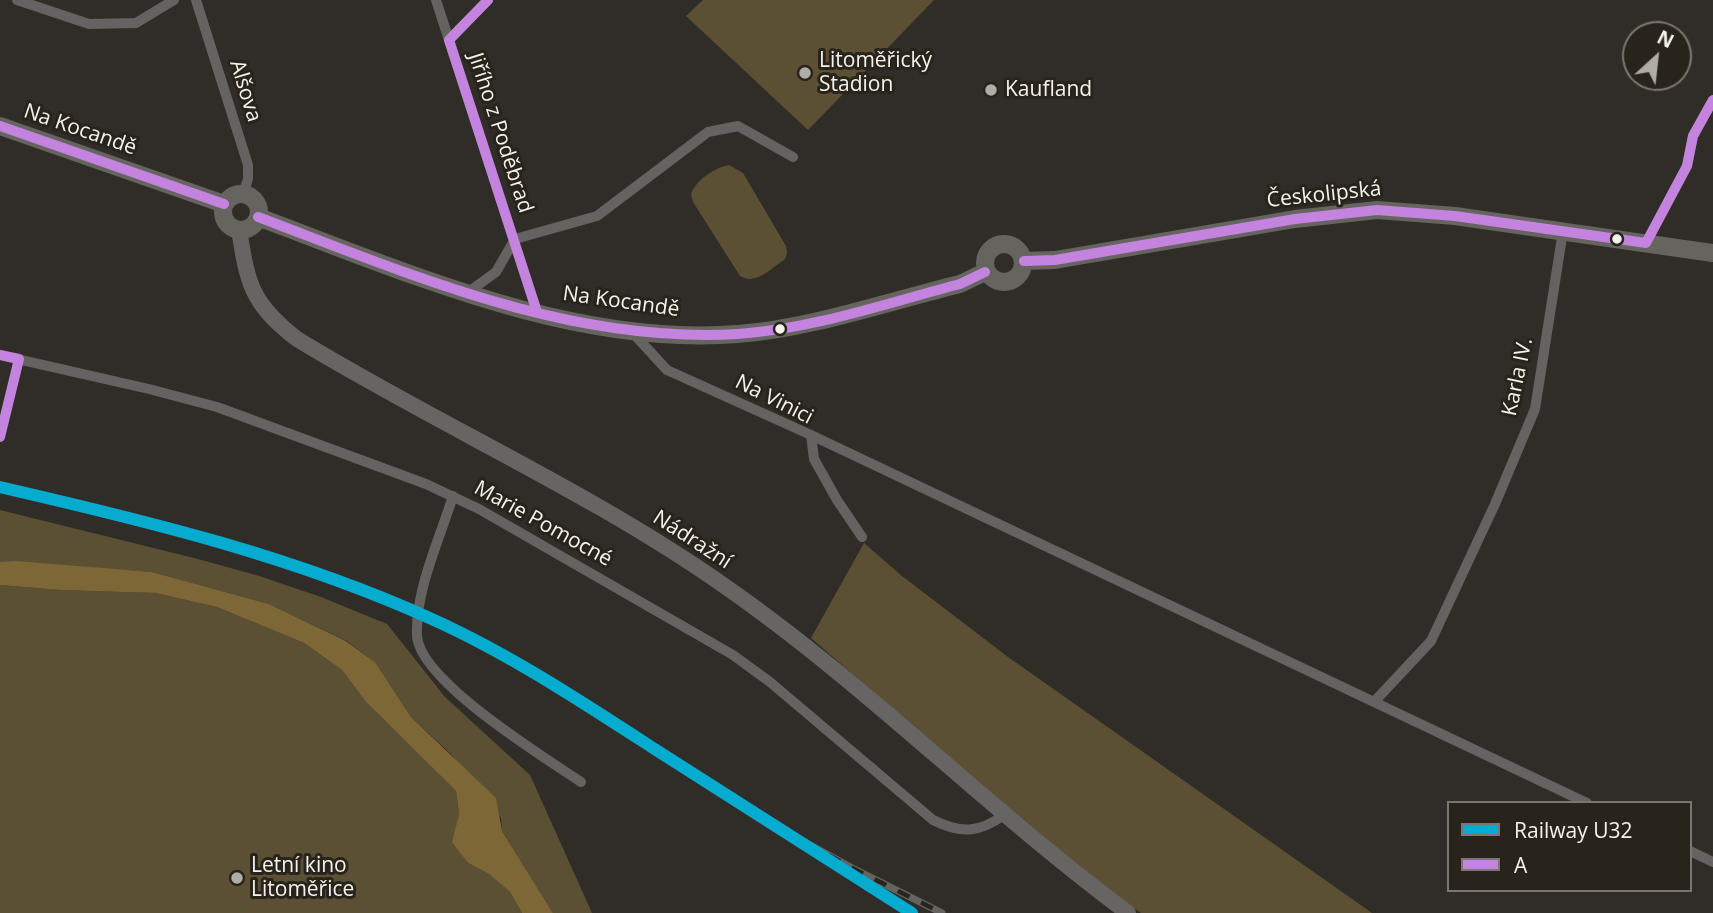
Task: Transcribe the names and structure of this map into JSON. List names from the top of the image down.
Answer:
{
  "streets": {
    "main road": ["Na Kocandě", "Českolipská", "Nádražní"],
    "street": [
      "Alšova",
      "Jiřího z Poděbrad",
      "Karla IV.",
      "Na Vinici",
      "Marie Pomocné"
    ]
  },
  "crossings": [
    ["Alšova", "Na Kocandě"],
    ["Alšova", "Nádražní"],
    ["Na Kocandě", "Jiřího z Poděbrad"],
    ["Na Kocandě", "Českolipská"],
    ["Na Kocandě", "Na Vinici"],
    ["Na Kocandě", "Nádražní"],
    ["Českolipská", "Karla IV."],
    ["Marie Pomocné", "Nádražní"]
  ],
  "places": ["Litoměřický Stadion", "Kaufland", "Letní kino Litoměřice"],
  "lines": ["transit line A", "rail line U32"],
  "legend": ["Railway U32", "A"],
  "north": "top right"
}
